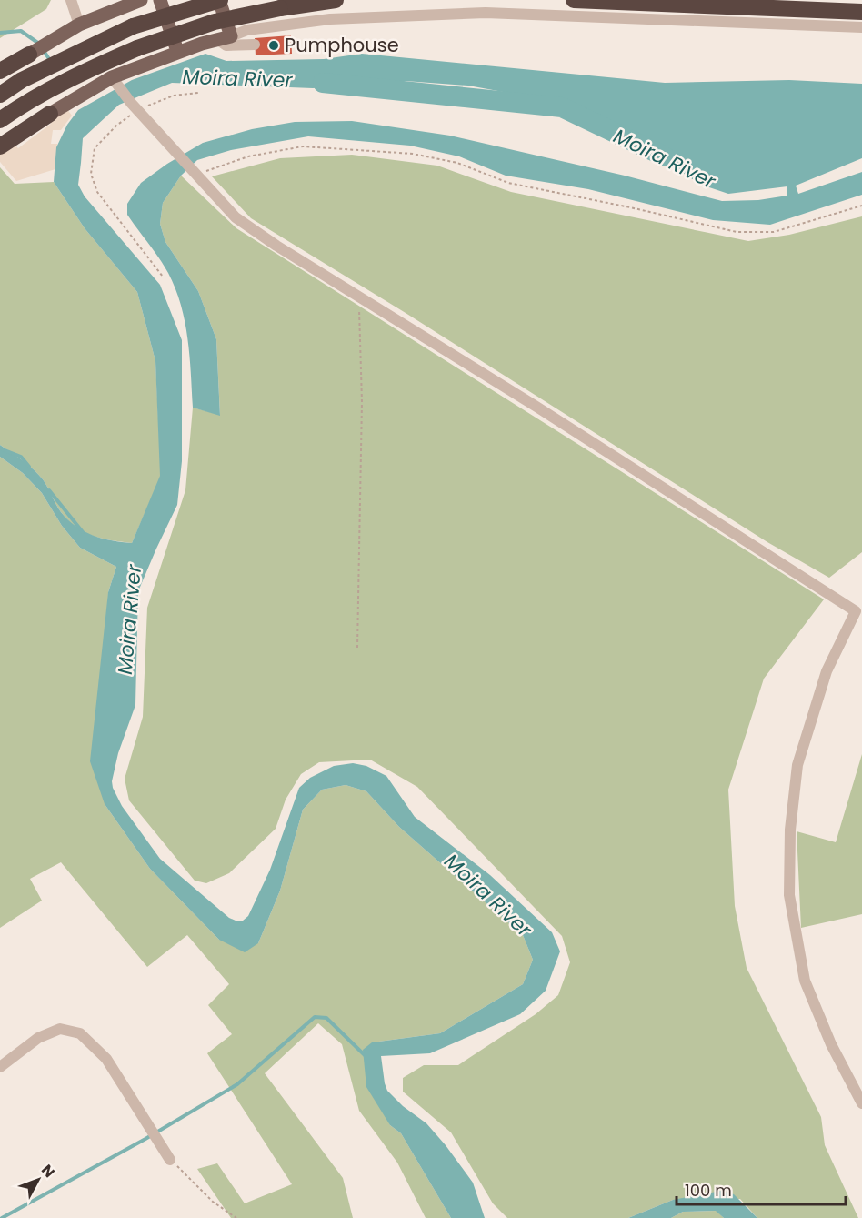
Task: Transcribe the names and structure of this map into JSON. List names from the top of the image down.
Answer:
{
  "water": ["Moira River"],
  "places": ["Pumphouse"],
  "scale_bar": "100 m",
  "north": "top right"
}
